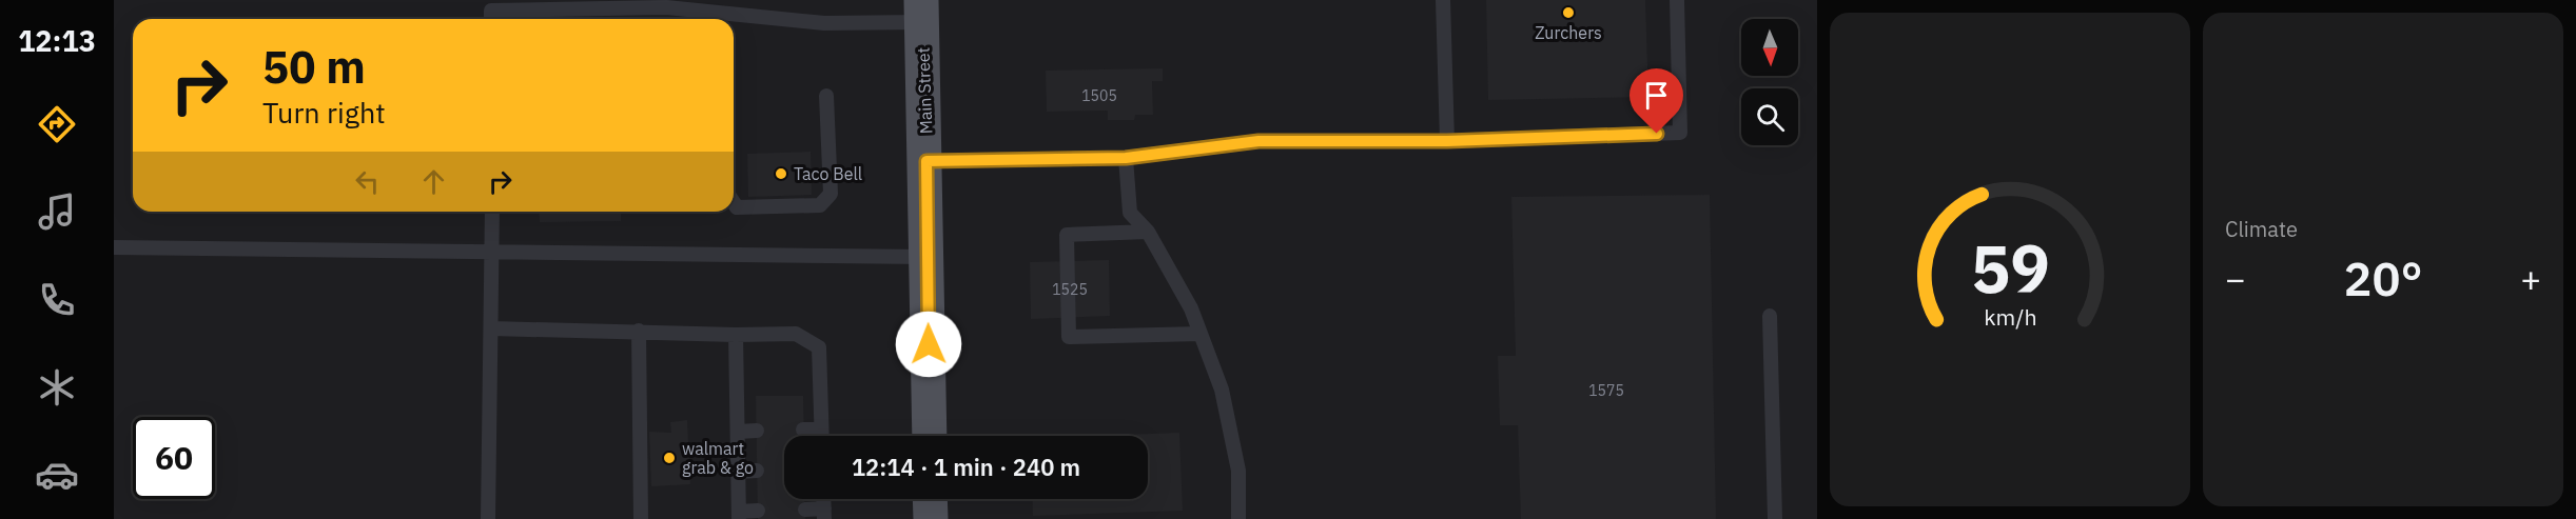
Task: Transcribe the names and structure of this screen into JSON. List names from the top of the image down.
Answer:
{
  "streets": {
    "main road": ["Main Street"]
  },
  "places": ["Zurchers", "Taco Bell", "walmart grab & go"],
  "house_numbers": ["1505", "1525", "1575"],
  "north": "bottom",
  "page": {
    "tabs": "12:13",
    "tile": "Climate",
    "turn": ["50 m", "Turn right"],
    "heat": ["−", "20°", "+"],
    "limit": "60",
    "trip": "12:14 · 1 min · 240 m",
    "gauge": ["59", "km/h"]
  }
}
